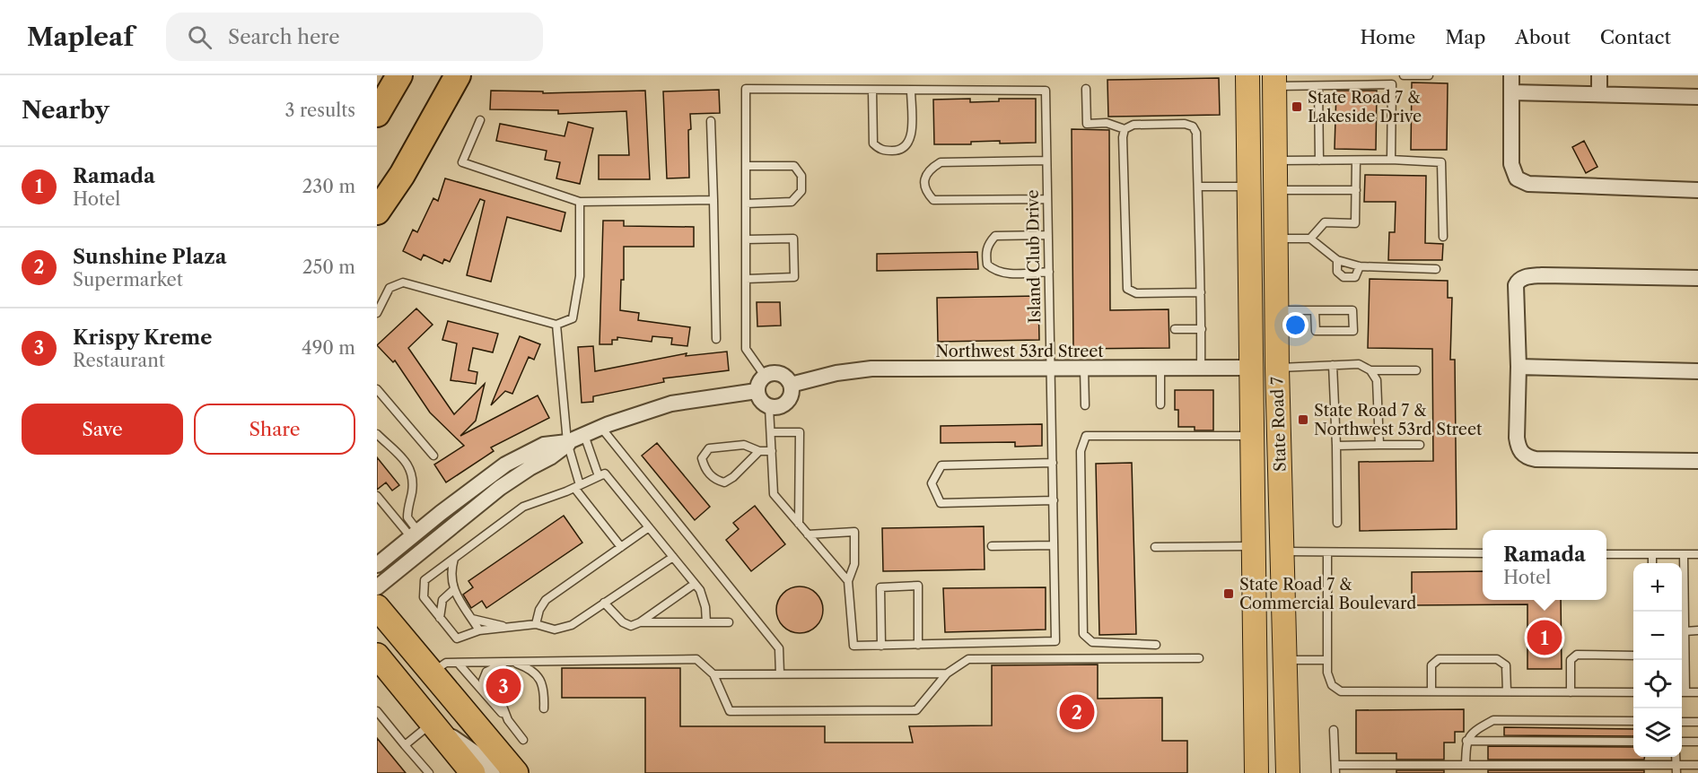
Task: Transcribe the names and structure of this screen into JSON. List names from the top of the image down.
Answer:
{
  "streets": {
    "main road": ["State Road 7"],
    "street": ["Northwest 53rd Street"],
    "lane": ["Island Club Drive"]
  },
  "crossings": [
    ["Island Club Drive", "Northwest 53rd Street"],
    ["Northwest 53rd Street", "State Road 7"]
  ],
  "places": {
    "transit": ["State Road 7 & Lakeside Drive", "State Road 7 & Northwest 53rd Street", "State Road 7 & Commercial Boulevard"]
  },
  "page": {
    "header": "Mapleaf",
    "search": "Search here",
    "nav": [
      "Home",
      "Map",
      "About",
      "Contact"
    ],
    "heading": ["Nearby", "3 results"],
    "list": [
      {
        "mark": "1",
        "name": "Ramada",
        "note": "Hotel",
        "value": "230 m"
      },
      {
        "mark": "2",
        "name": "Sunshine Plaza",
        "note": "Supermarket",
        "value": "250 m"
      },
      {
        "mark": "3",
        "name": "Krispy Kreme",
        "note": "Restaurant",
        "value": "490 m"
      }
    ],
    "buttons": ["Save", "Share"],
    "popup": ["Ramada", "Hotel"],
    "map_buttons": ["+", "−"],
    "pins": ["1", "3", "2"]
  }
}
